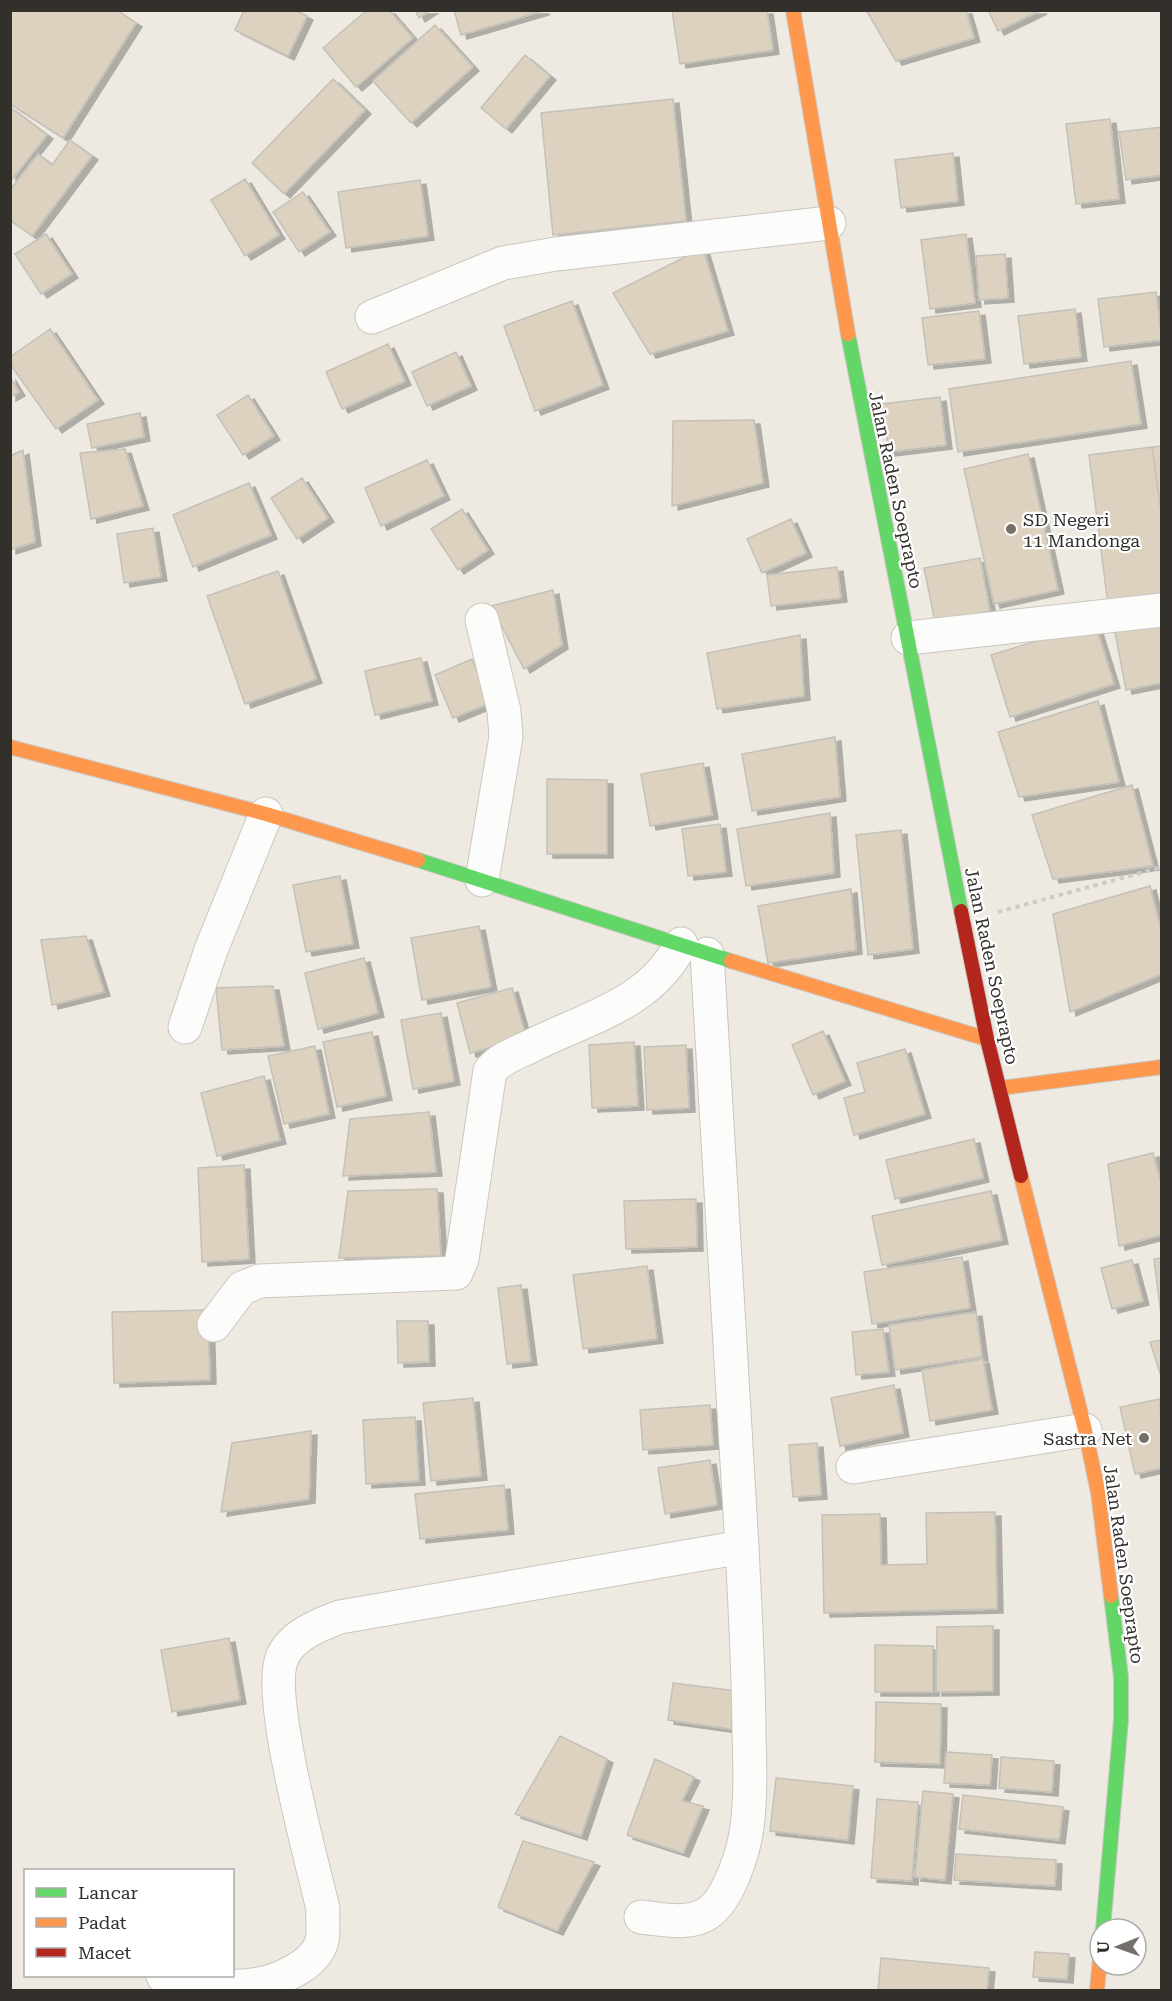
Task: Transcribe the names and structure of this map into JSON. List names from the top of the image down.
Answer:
{
  "streets": {
    "main road": ["Jalan Raden Soeprapto"]
  },
  "places": ["SD Negeri 11 Mandonga", "Sastra Net"],
  "legend": ["Lancar", "Padat", "Macet"],
  "north": "left"
}
